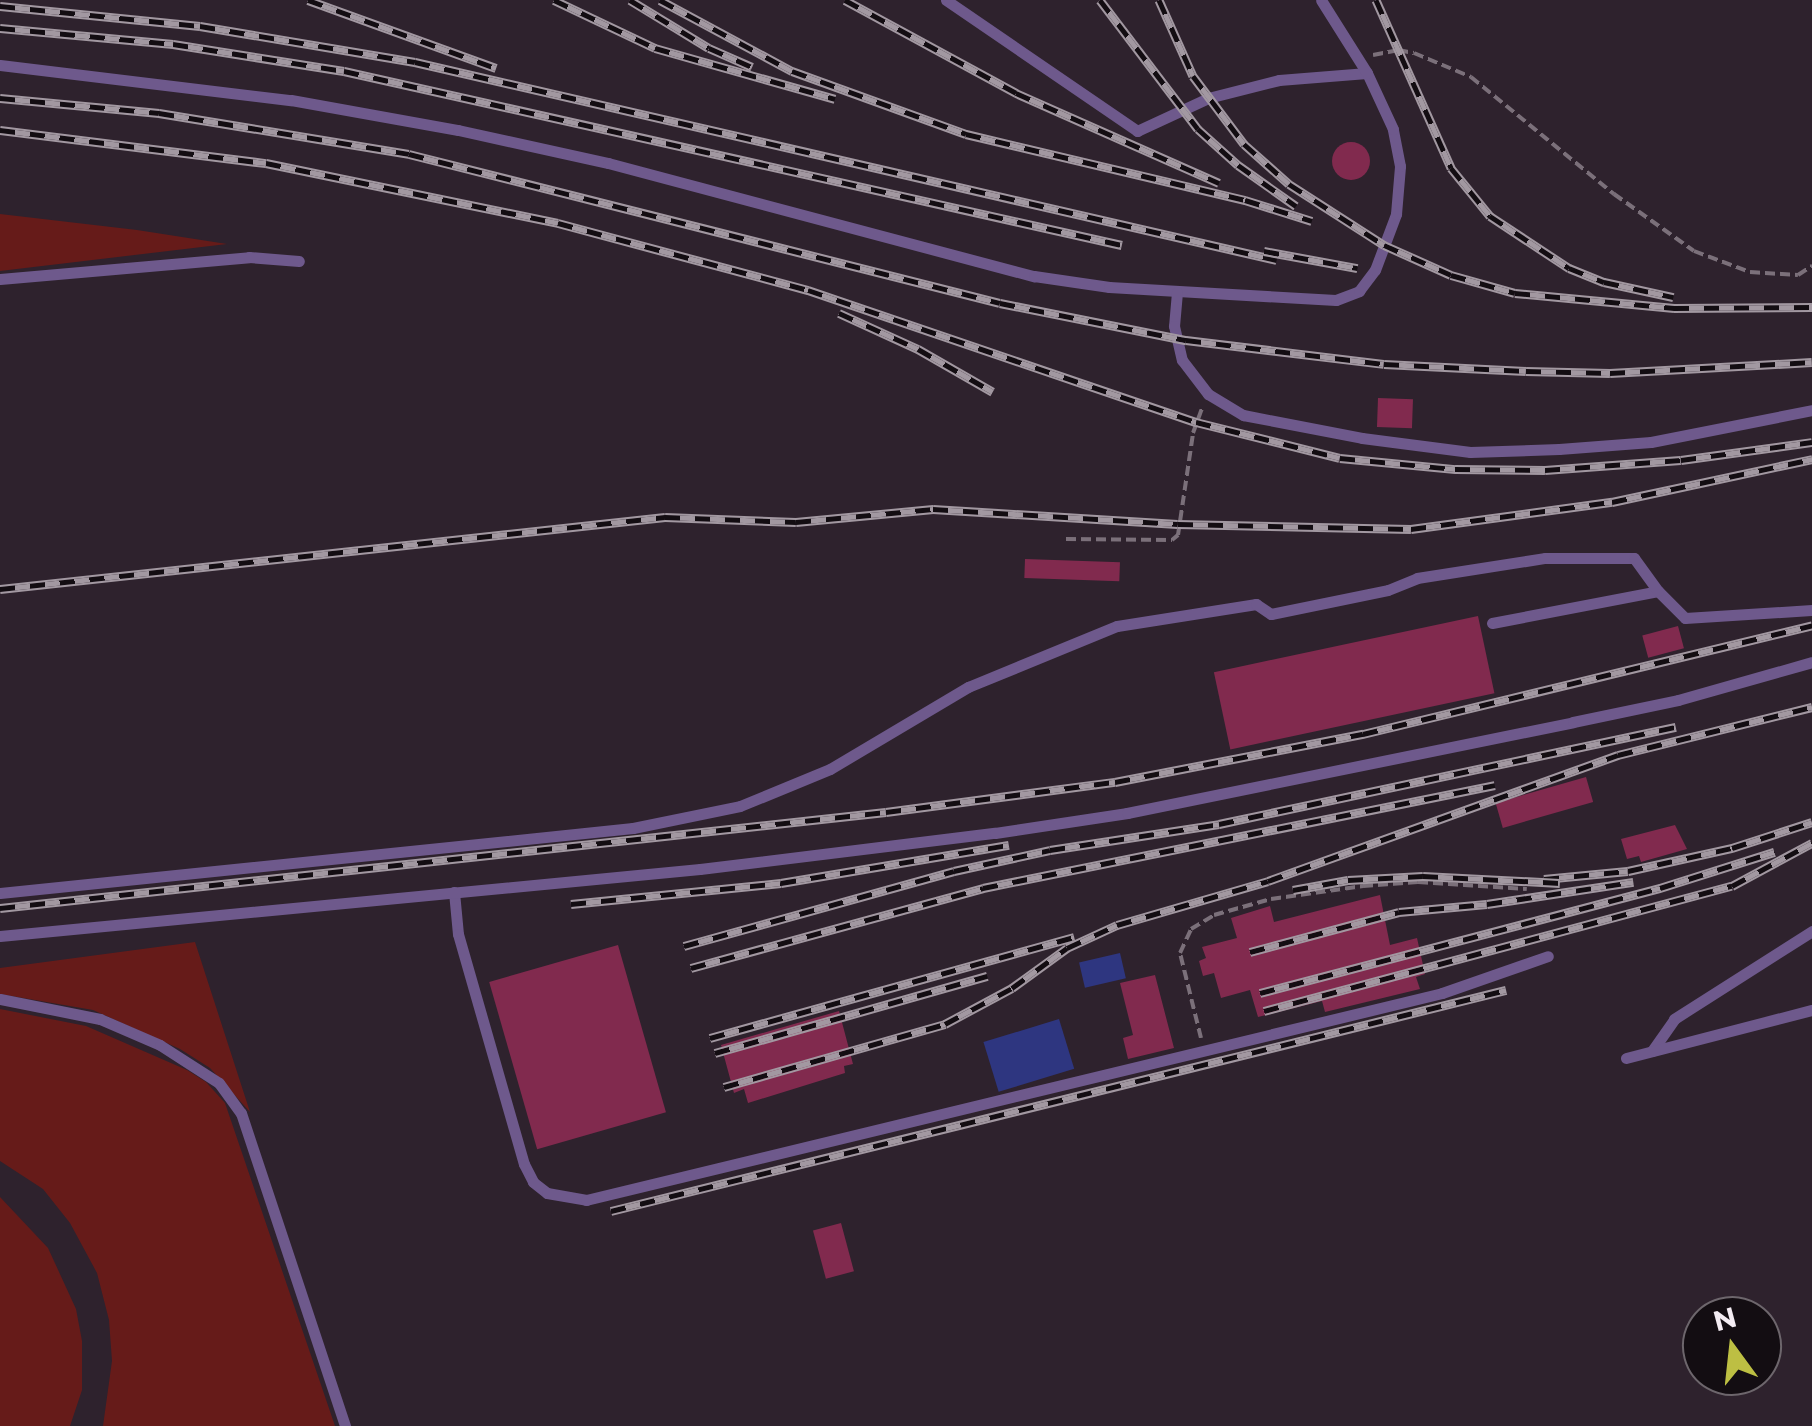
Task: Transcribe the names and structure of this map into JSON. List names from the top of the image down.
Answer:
{
  "north": "top"
}
